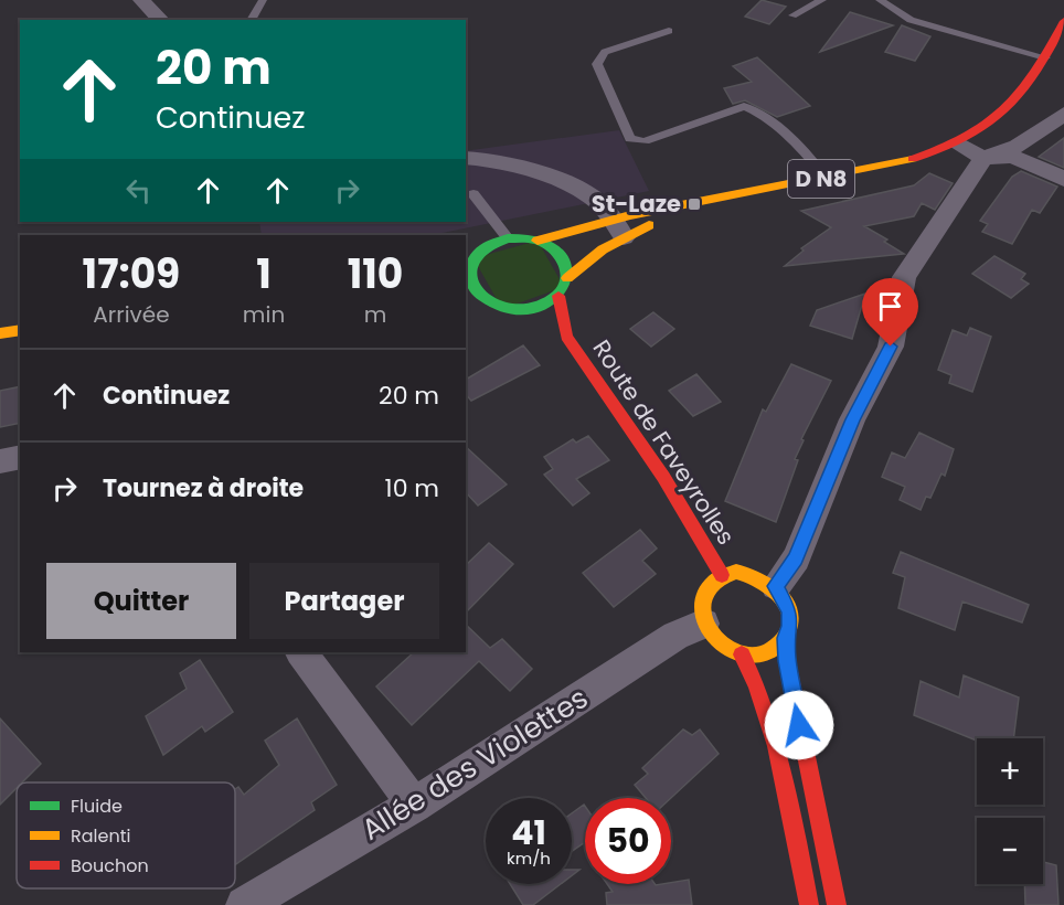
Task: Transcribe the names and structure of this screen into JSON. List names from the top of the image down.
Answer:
{
  "streets": {
    "main road": ["D N8", "Route de Faveyrolles"],
    "street": ["Allée des Violettes"]
  },
  "crossings": [
    ["D N8", "Route de Faveyrolles"],
    ["Route de Faveyrolles", "Allée des Violettes"]
  ],
  "places": {
    "transit": ["St-Laze"]
  },
  "legend": ["Fluide", "Ralenti", "Bouchon"],
  "page": {
    "turn": ["20 m", "Continuez"],
    "eta": [
      "17:09",
      "Arrivée",
      "1",
      "min",
      "110",
      "m"
    ],
    "list": [
      {
        "name": "Continuez",
        "value": "20 m"
      },
      {
        "name": "Tournez à droite",
        "value": "10 m"
      }
    ],
    "buttons": ["Quitter", "Partager"],
    "map_buttons": ["+", "−"],
    "speed": "41 km/h",
    "limit": "50"
  }
}
